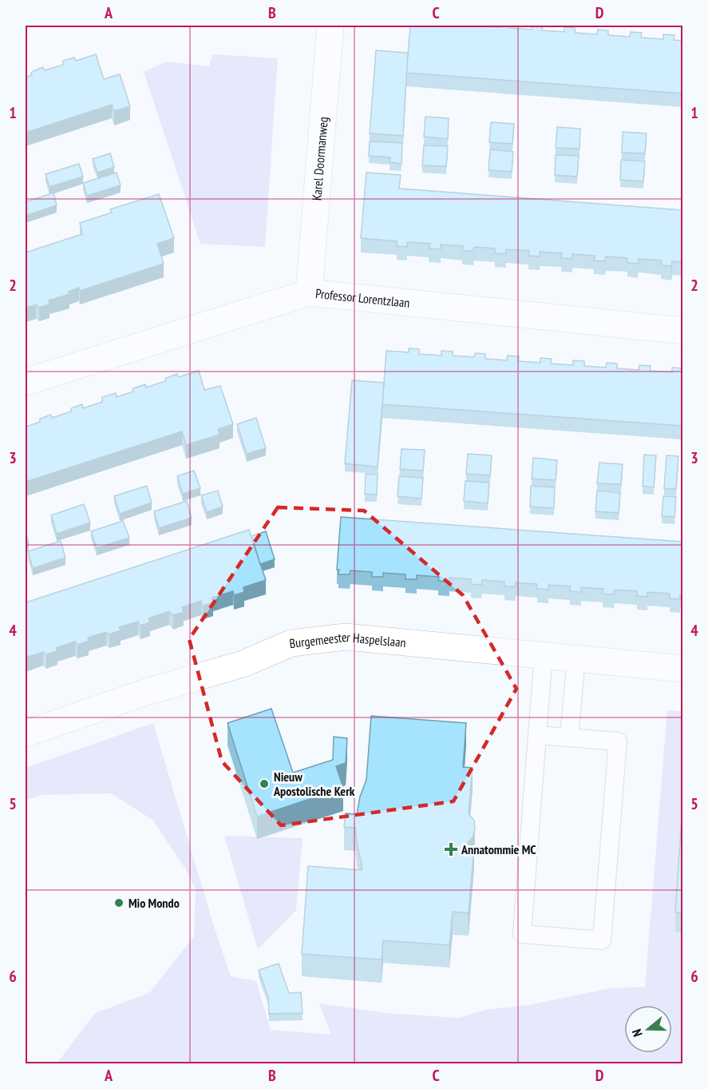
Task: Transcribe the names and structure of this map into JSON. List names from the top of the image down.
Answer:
{
  "streets": {
    "street": ["Karel Doormanweg", "Professor Lorentzlaan", "Burgemeester Haspelslaan"]
  },
  "crossings": [
    ["Karel Doormanweg", "Professor Lorentzlaan"]
  ],
  "places": {
    "other": ["Nieuw Apostolische Kerk", "Mio Mondo"],
    "health": ["Annatommie MC"]
  },
  "north": "left",
  "grid": {
    "columns": [
      "A",
      "B",
      "C",
      "D"
    ],
    "rows": [
      "1",
      "2",
      "3",
      "4",
      "5",
      "6"
    ]
  }
}
